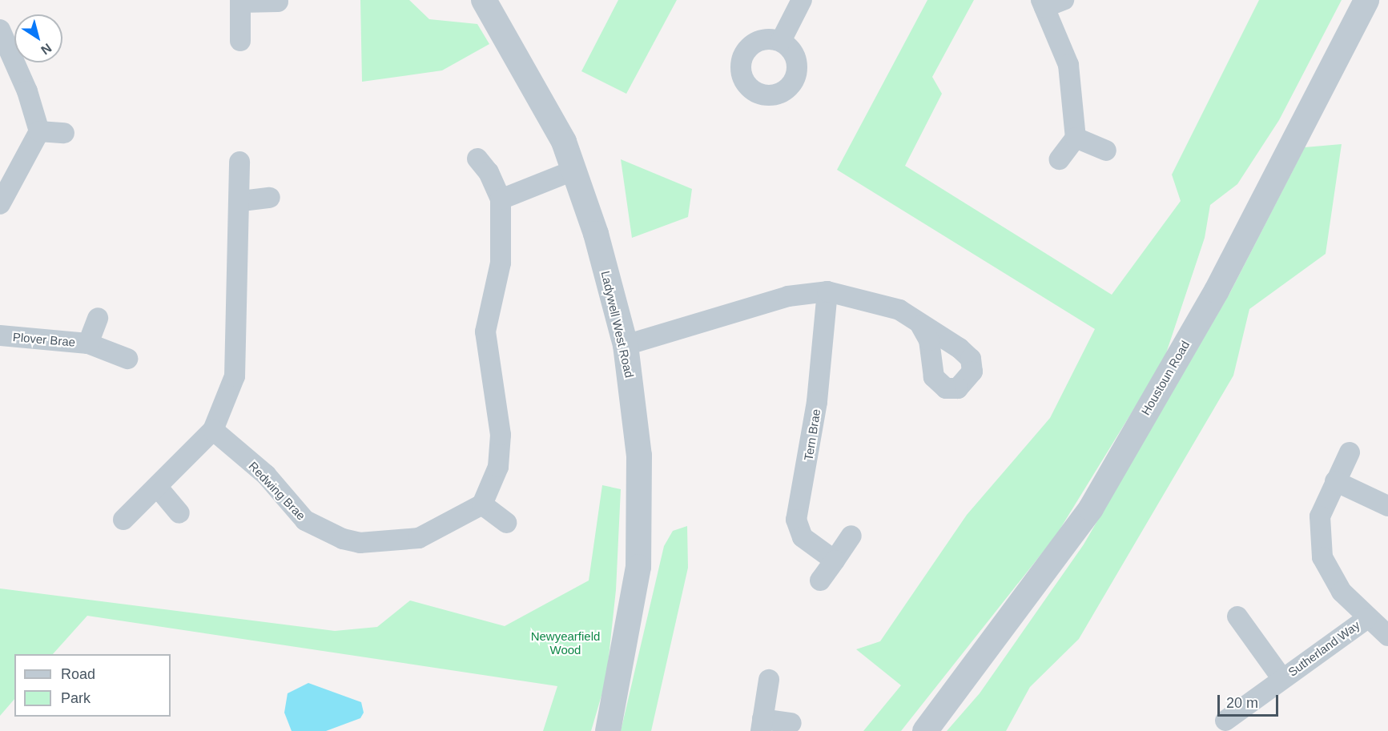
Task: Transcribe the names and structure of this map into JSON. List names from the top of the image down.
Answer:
{
  "streets": {
    "street": [
      "Ladywell West Road",
      "Plover Brae",
      "Houstoun Road",
      "Tern Brae",
      "Redwing Brae",
      "Sutherland Way"
    ]
  },
  "parks": ["Newyearfield Wood"],
  "legend": ["Road", "Park"],
  "scale_bar": "20 m",
  "north": "bottom right"
}
